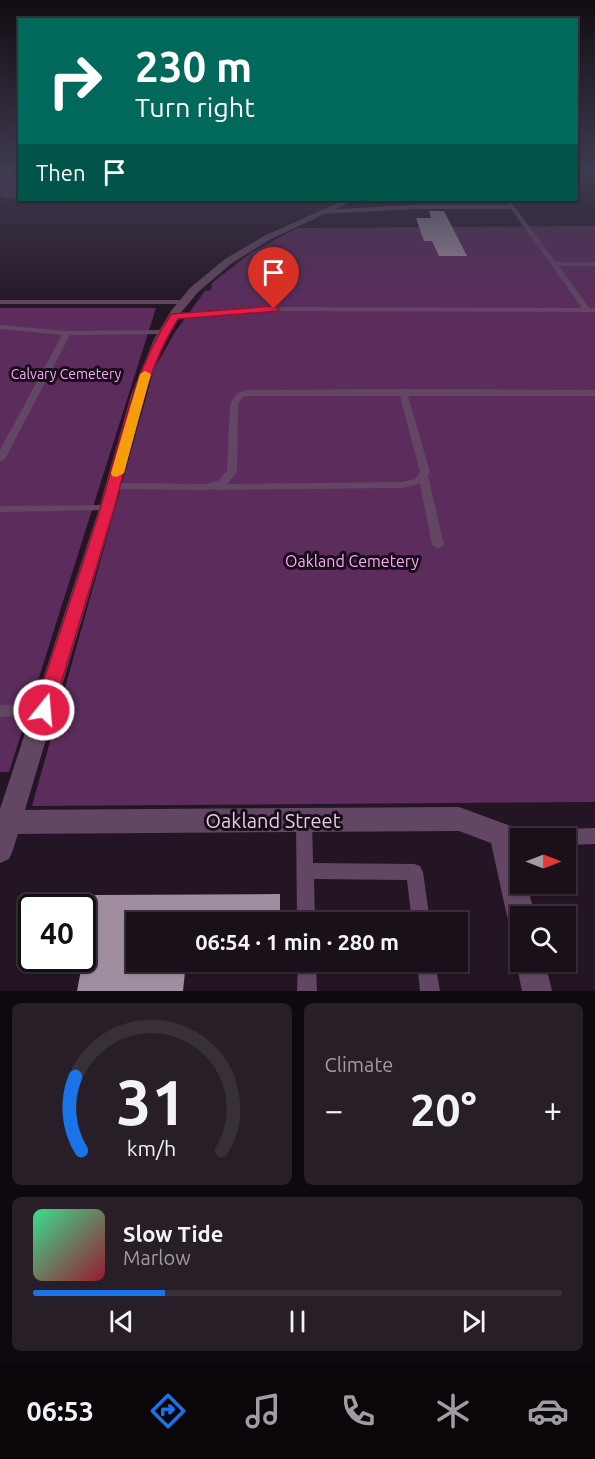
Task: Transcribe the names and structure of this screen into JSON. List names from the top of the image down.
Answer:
{
  "streets": {
    "street": ["Oakland Street"]
  },
  "parks": ["Calvary Cemetery", "Oakland Cemetery"],
  "north": "right",
  "page": {
    "turn": ["230 m", "Turn right"],
    "then": "Then",
    "limit": "40",
    "trip": "06:54 · 1 min · 280 m",
    "tile": "Climate",
    "heat": ["−", "20°", "+"],
    "song": ["Slow Tide", "Marlow"],
    "tabs": "06:53",
    "gauge": ["31", "km/h"]
  }
}
